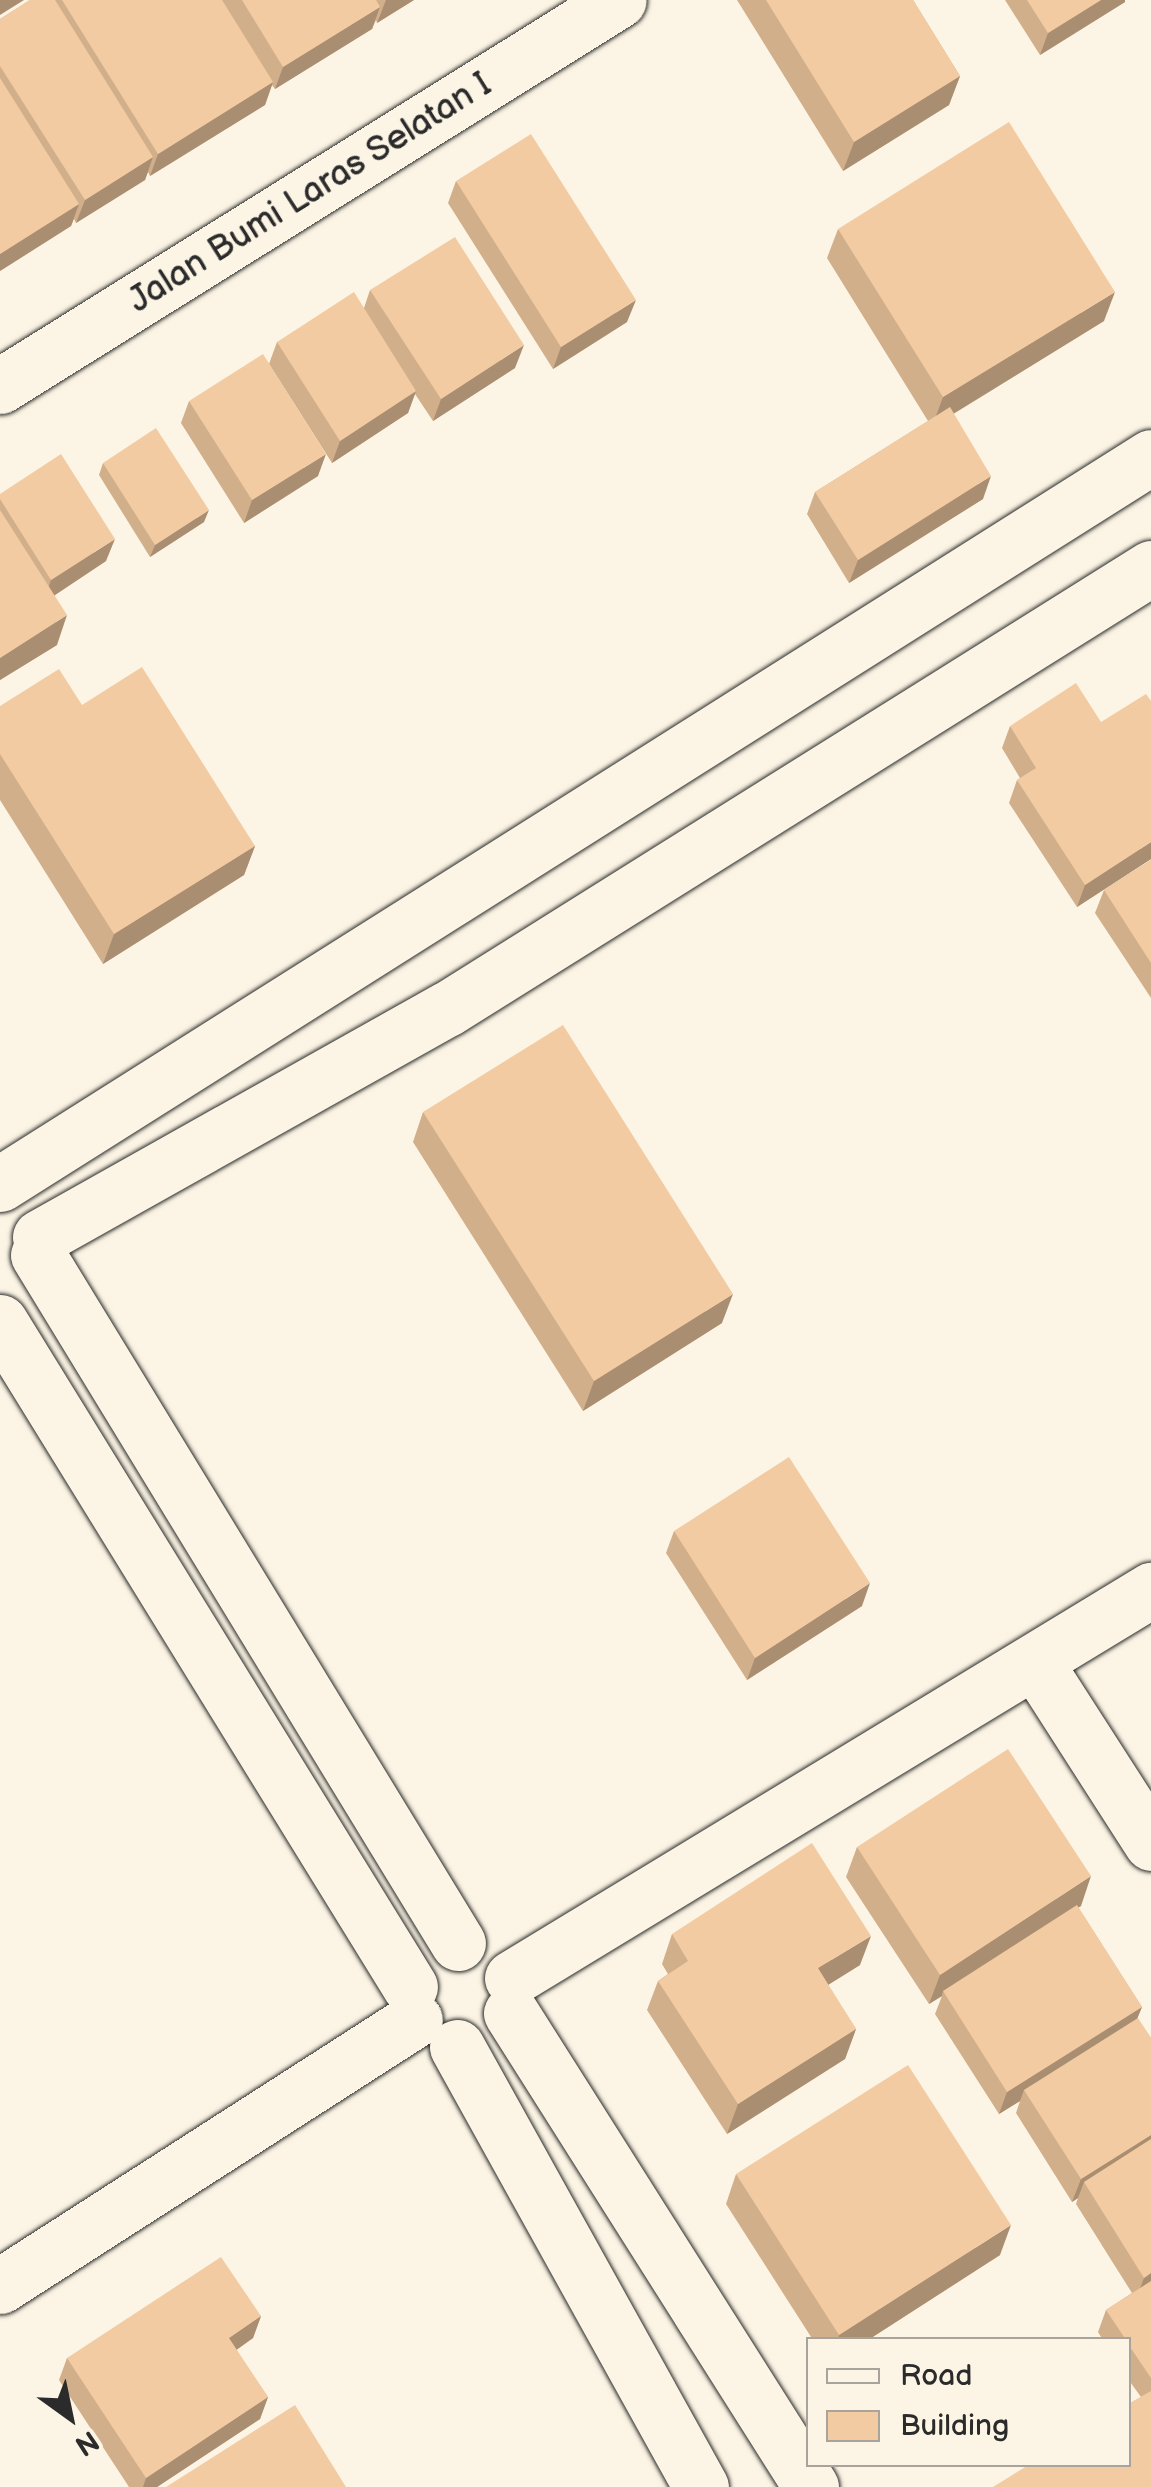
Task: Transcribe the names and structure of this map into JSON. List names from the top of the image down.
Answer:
{
  "streets": {
    "street": ["Jalan Bumi Laras Selatan I"]
  },
  "legend": ["Road", "Building"],
  "north": "bottom right"
}
